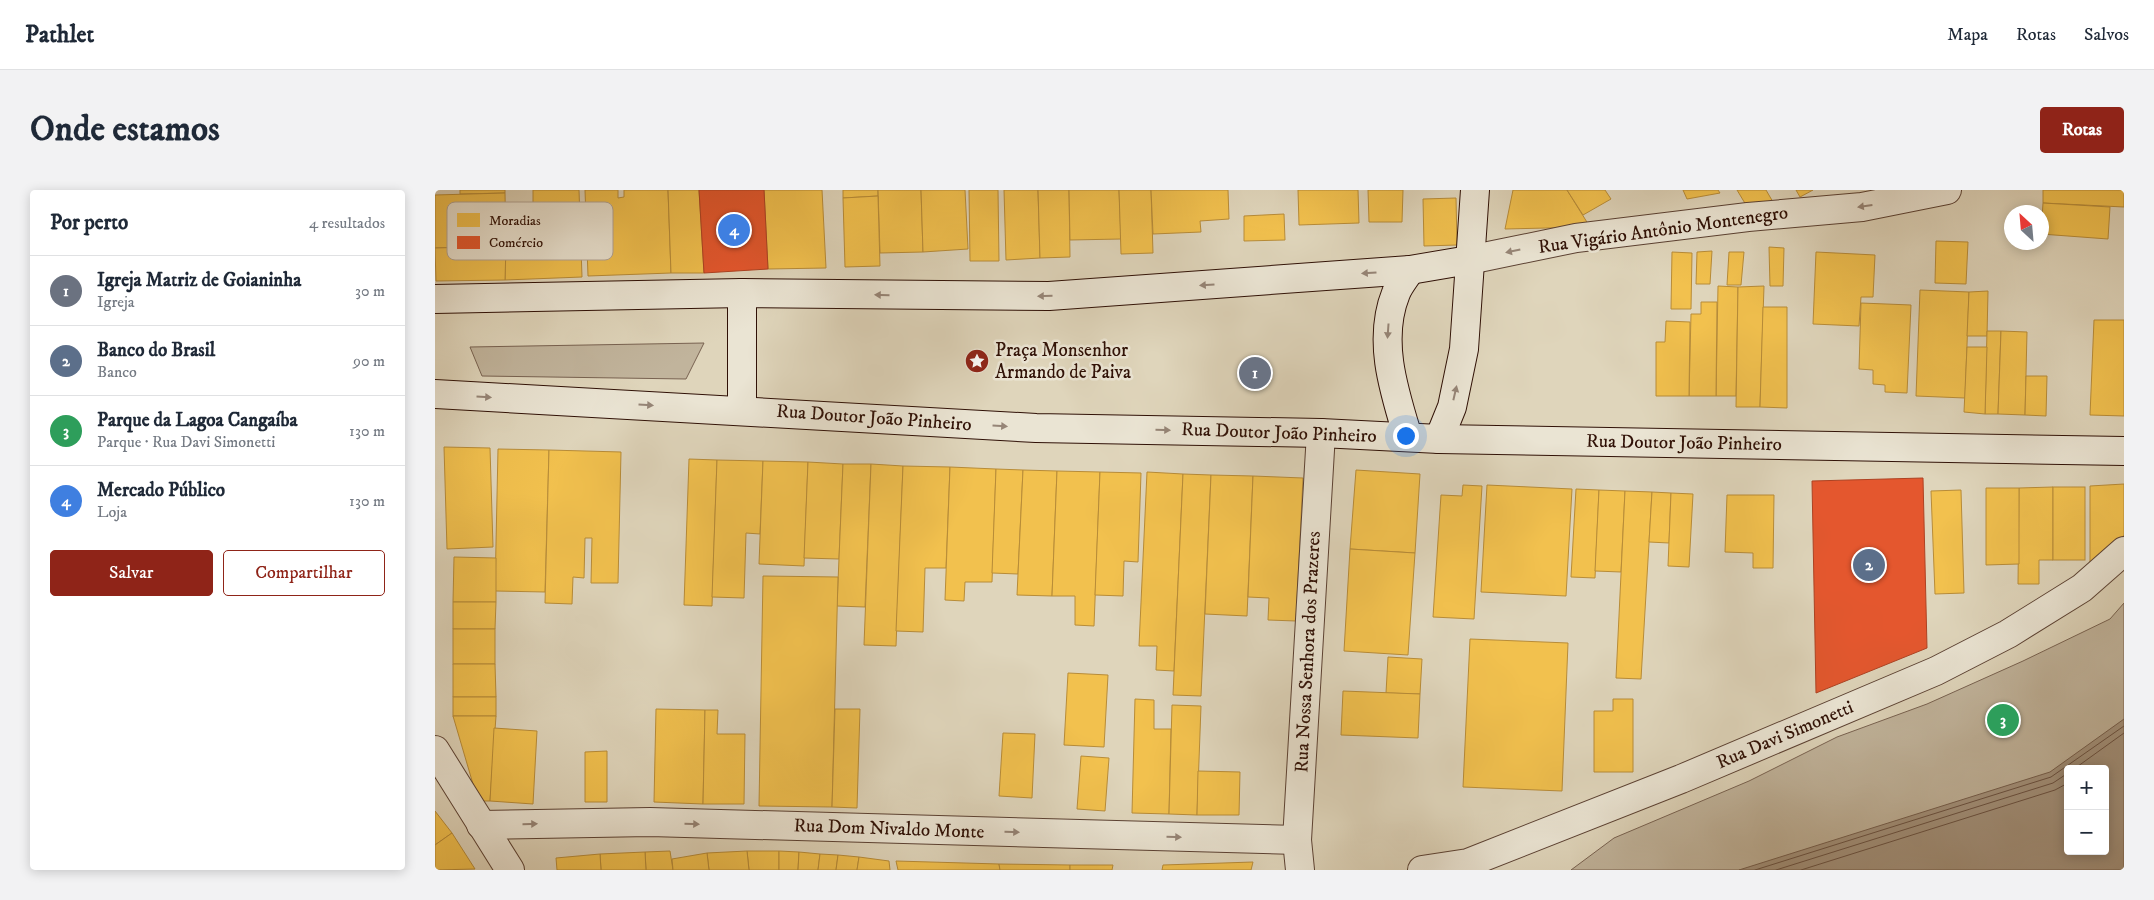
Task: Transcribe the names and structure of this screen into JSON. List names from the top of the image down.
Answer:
{
  "streets": {
    "street": [
      "Rua Vigário Antônio Montenegro",
      "Rua Doutor João Pinheiro",
      "Rua Nossa Senhora dos Prazeres",
      "Rua Davi Simonetti",
      "Rua Dom Nivaldo Monte"
    ]
  },
  "crossings": [
    ["Rua Doutor João Pinheiro", "Rua Nossa Senhora dos Prazeres"],
    ["Rua Nossa Senhora dos Prazeres", "Rua Dom Nivaldo Monte"]
  ],
  "one_way": ["Rua Vigário Antônio Montenegro", "Rua Dom Nivaldo Monte"],
  "places": {
    "place": ["Praça Monsenhor Armando de Paiva"]
  },
  "legend": ["Moradias", "Comércio"],
  "north": "top left",
  "page": {
    "header": "Pathlet",
    "nav": ["Mapa", "Rotas", "Salvos"],
    "buttons": [
      "Rotas",
      ["Salvar", "Compartilhar"]
    ],
    "title": "Onde estamos",
    "heading": ["Por perto", "4 resultados"],
    "pins": [
      "4",
      "1",
      "2",
      "3"
    ],
    "list": [
      {
        "mark": "1",
        "name": "Igreja Matriz de Goianinha",
        "note": "Igreja",
        "value": "30 m"
      },
      {
        "mark": "2",
        "name": "Banco do Brasil",
        "note": "Banco",
        "value": "90 m"
      },
      {
        "mark": "3",
        "name": "Parque da Lagoa Cangaíba",
        "note": "Parque · Rua Davi Simonetti",
        "value": "130 m"
      },
      {
        "mark": "4",
        "name": "Mercado Público",
        "note": "Loja",
        "value": "130 m"
      }
    ],
    "map_buttons": ["+", "−"]
  }
}
